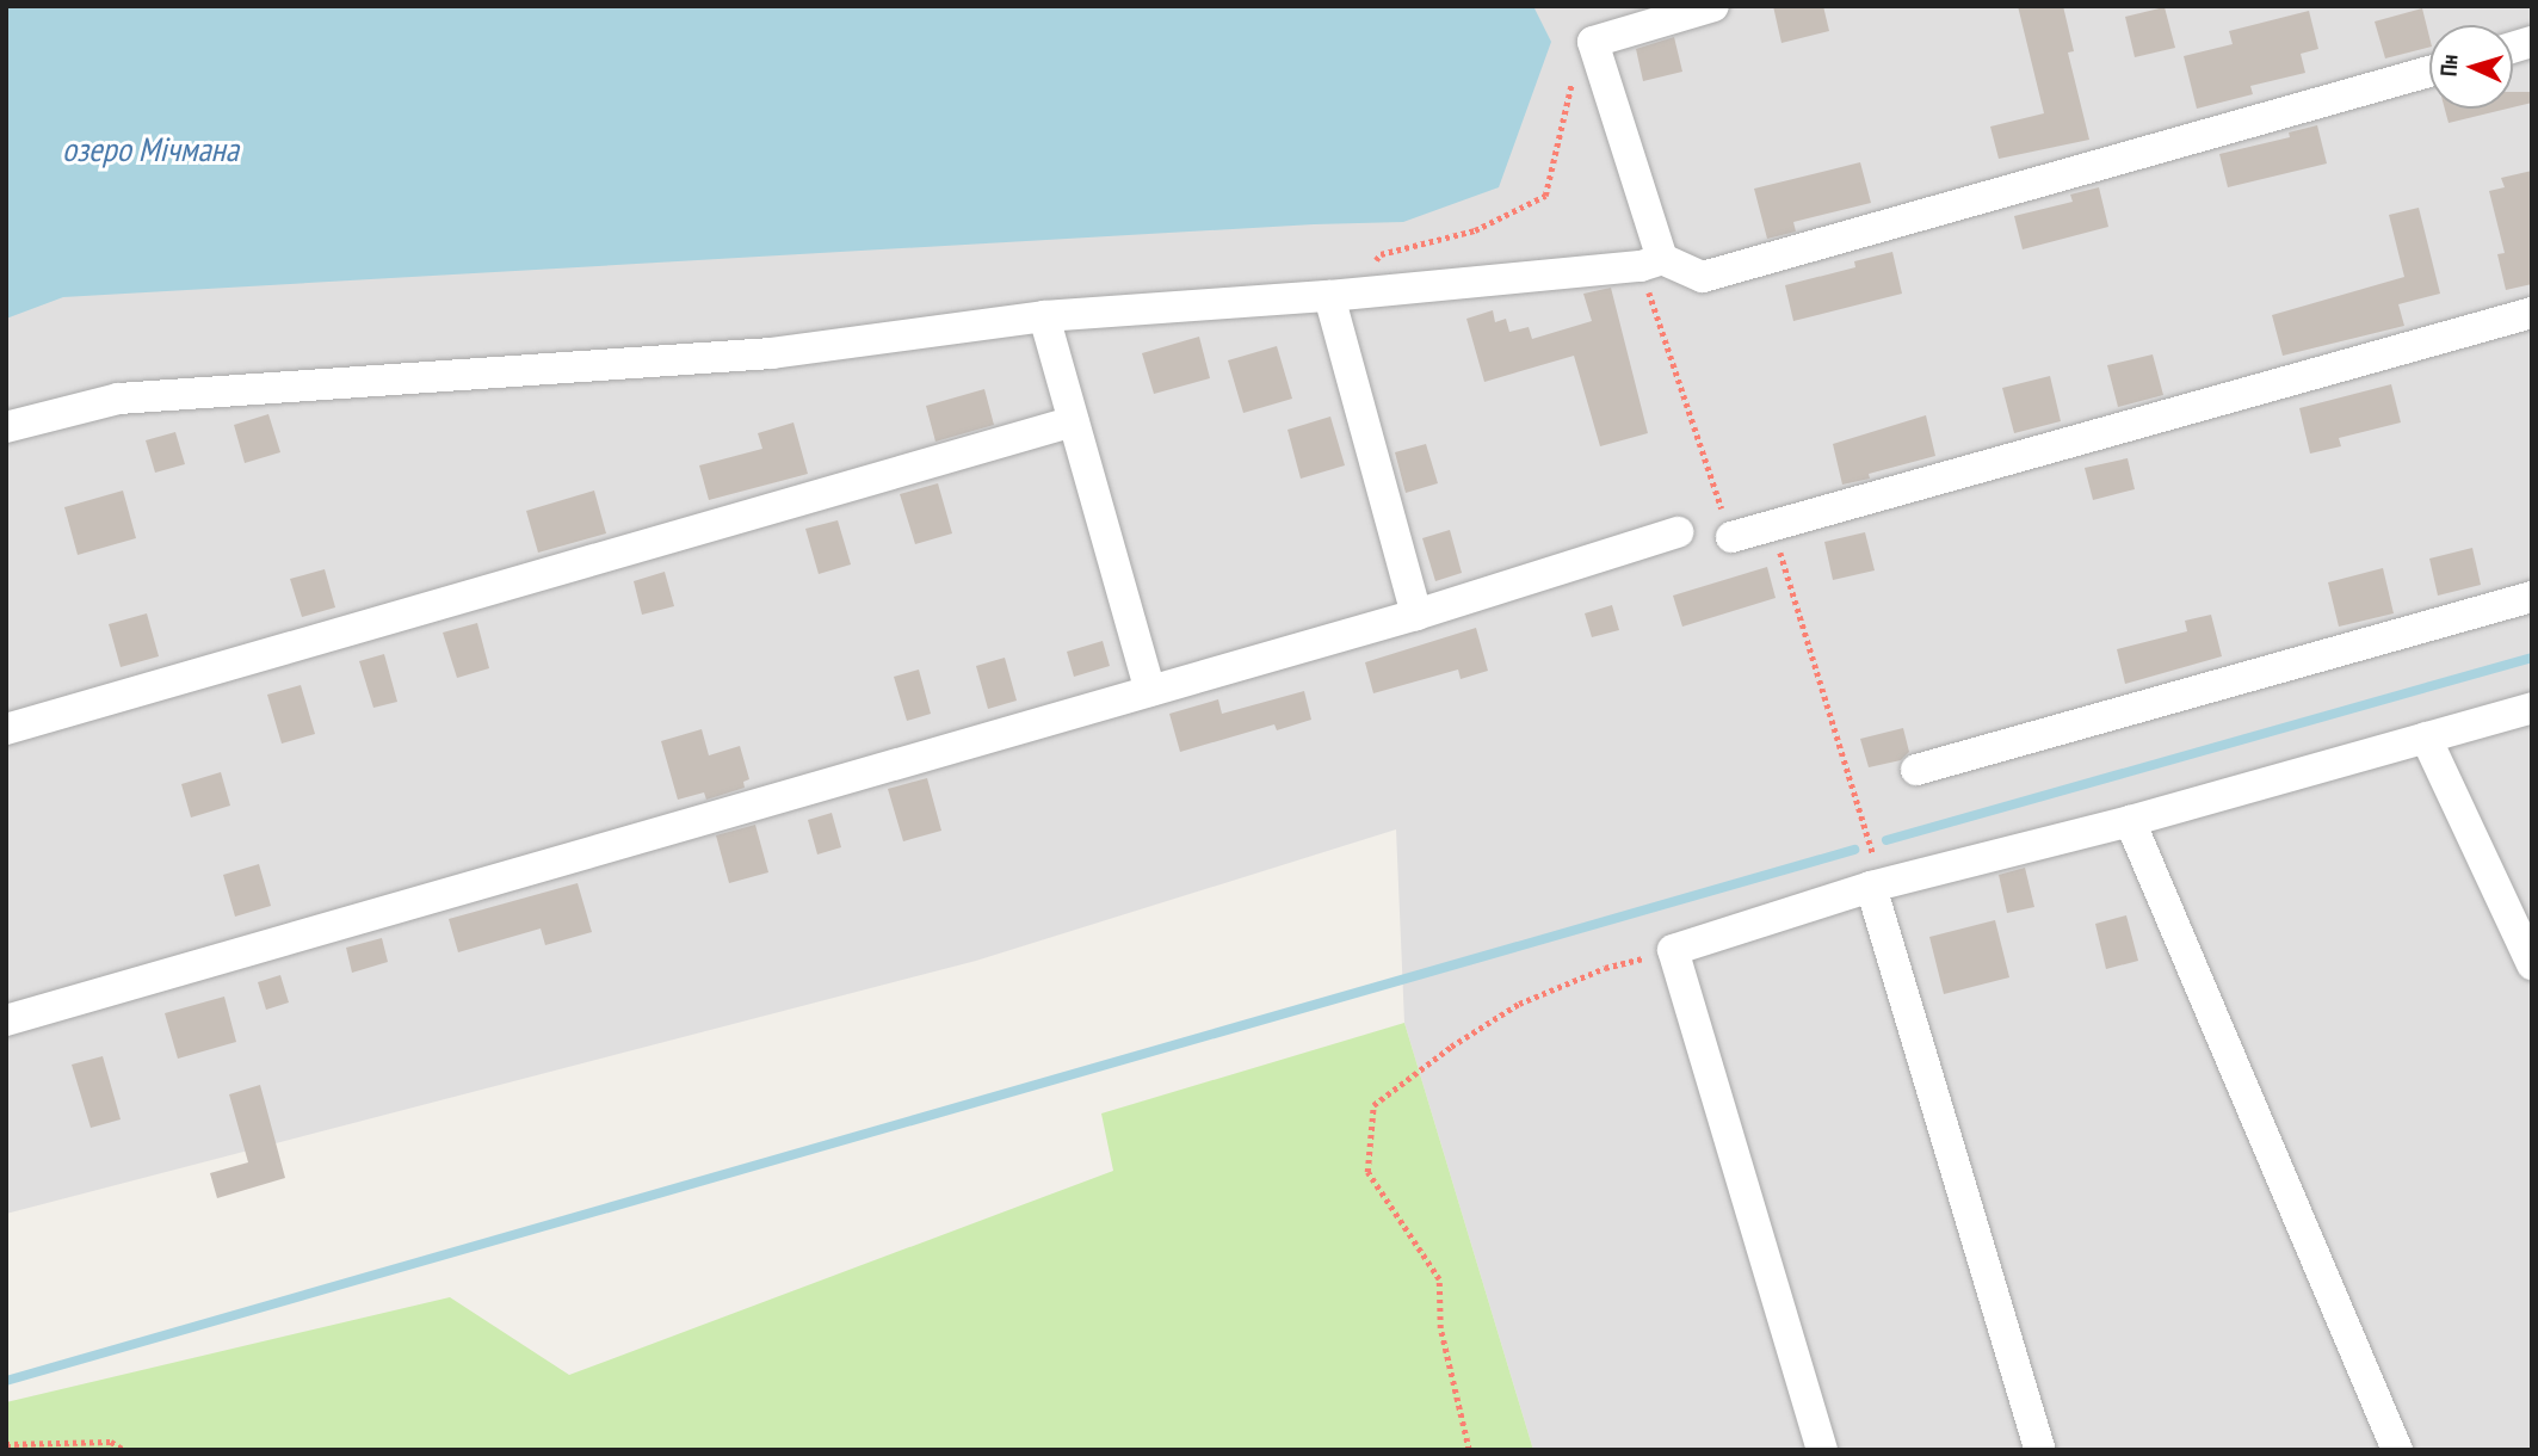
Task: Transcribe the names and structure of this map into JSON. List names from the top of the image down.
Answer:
{
  "water": ["озеро Мічмана"],
  "north": "left"
}
